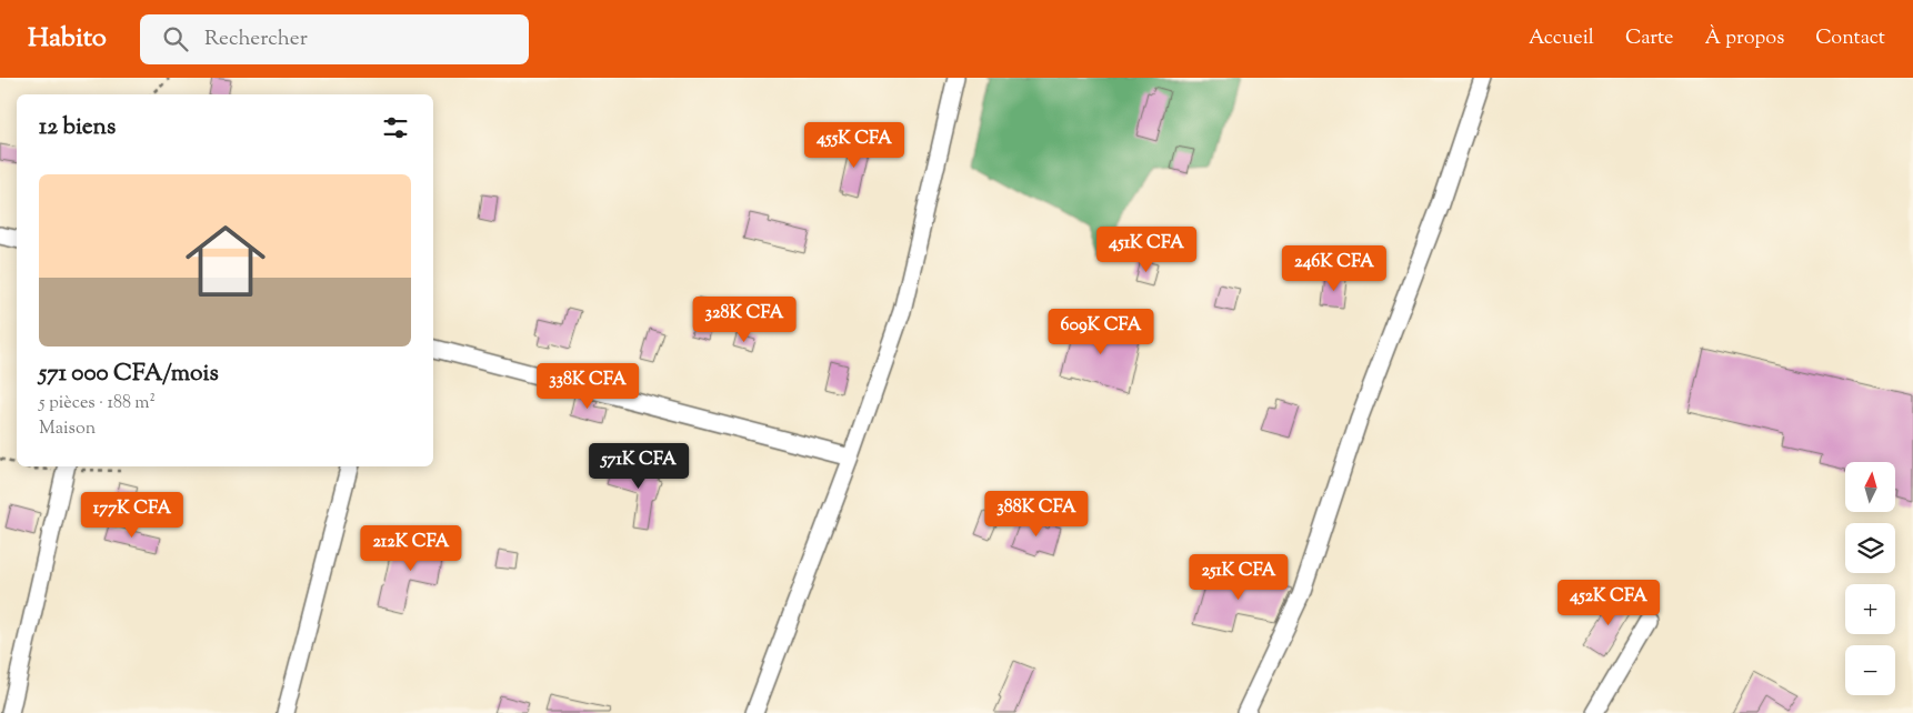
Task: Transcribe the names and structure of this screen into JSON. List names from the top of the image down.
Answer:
{
  "north": "top",
  "page": {
    "header": "Habito",
    "search": "Rechercher",
    "nav": [
      "Accueil",
      "Carte",
      "À propos",
      "Contact"
    ],
    "heading": "12 biens",
    "price": [
      "455K CFA",
      "451K CFA",
      "246K CFA",
      "328K CFA",
      "609K CFA",
      "338K CFA",
      "571K CFA",
      "388K CFA",
      "177K CFA",
      "212K CFA",
      "251K CFA",
      "452K CFA"
    ],
    "list": [
      {
        "name": "571 000 CFA/mois",
        "note": "5 pièces · 188 m² · Maison"
      }
    ],
    "map_buttons": ["+", "−"]
  }
}
